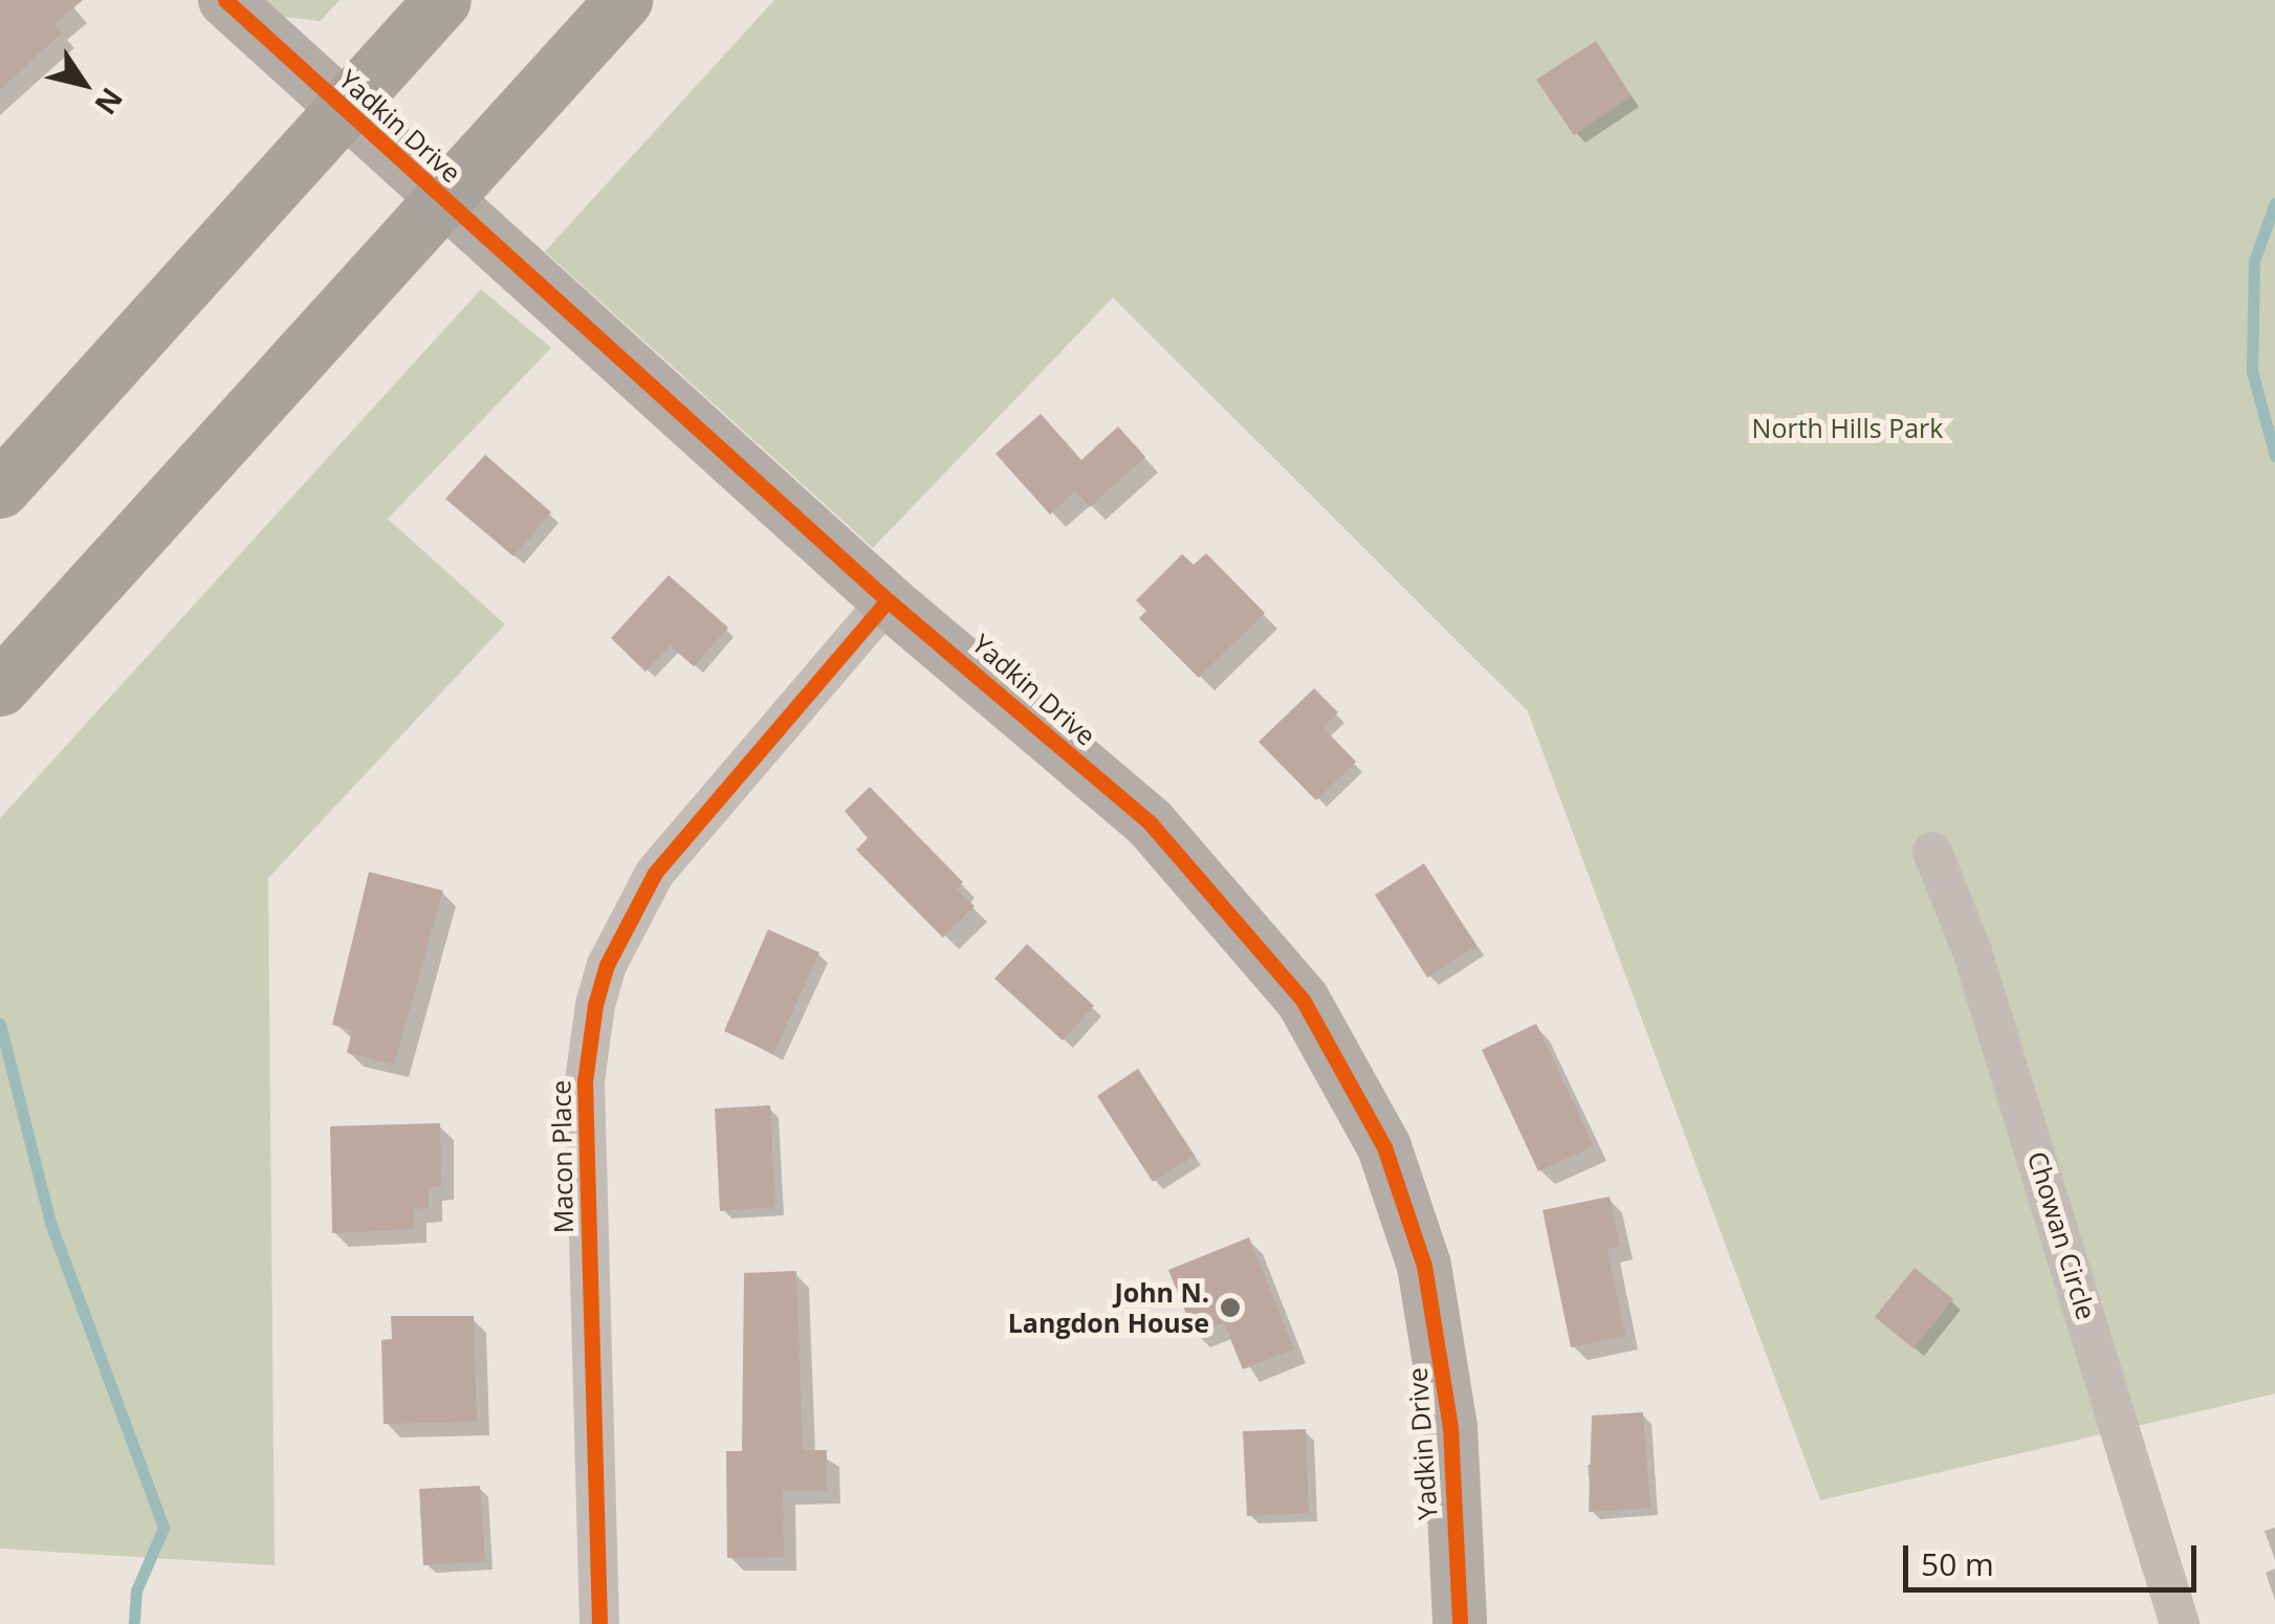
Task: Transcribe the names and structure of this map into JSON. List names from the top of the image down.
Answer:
{
  "streets": {
    "street": ["Yadkin Drive", "Macon Place", "Chowan Circle"]
  },
  "crossings": [
    ["Yadkin Drive", "Macon Place"]
  ],
  "parks": ["North Hills Park"],
  "places": ["John N. Langdon House"],
  "scale_bar": "50 m",
  "north": "bottom right"
}
